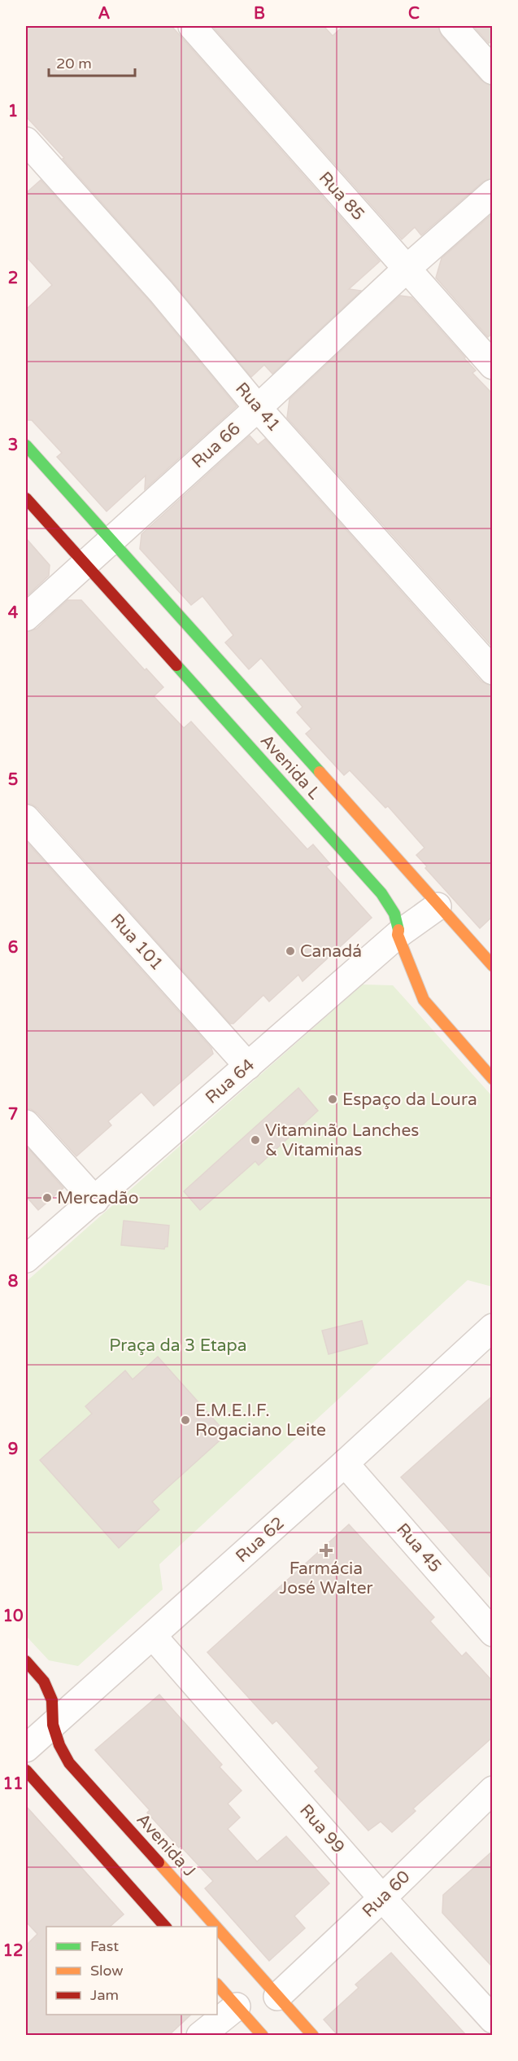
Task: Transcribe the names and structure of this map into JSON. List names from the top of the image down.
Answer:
{
  "streets": {
    "street": [
      "Rua 85",
      "Rua 41",
      "Rua 66",
      "Avenida L",
      "Rua 101",
      "Rua 64",
      "Rua 62",
      "Rua 45",
      "Rua 99",
      "Avenida J",
      "Rua 60"
    ]
  },
  "crossings": [
    ["Rua 85", "Rua 66"],
    ["Rua 41", "Rua 66"],
    ["Rua 66", "Avenida L"],
    ["Avenida L", "Rua 64"],
    ["Rua 101", "Rua 64"],
    ["Rua 62", "Rua 45"],
    ["Rua 62", "Rua 99"],
    ["Rua 62", "Avenida J"],
    ["Rua 99", "Rua 60"],
    ["Avenida J", "Rua 60"]
  ],
  "parks": ["Praça da 3 Etapa"],
  "places": {
    "other": [
      "Canadá",
      "Espaço da Loura",
      "Vitaminão Lanches & Vitaminas",
      "Mercadão",
      "E.M.E.I.F. Rogaciano Leite"
    ],
    "health": ["Farmácia José Walter"]
  },
  "legend": ["Fast", "Slow", "Jam"],
  "scale_bar": "20 m",
  "grid": {
    "columns": ["A", "B", "C"],
    "rows": [
      "1",
      "2",
      "3",
      "4",
      "5",
      "6",
      "7",
      "8",
      "9",
      "10",
      "11",
      "12"
    ]
  }
}
